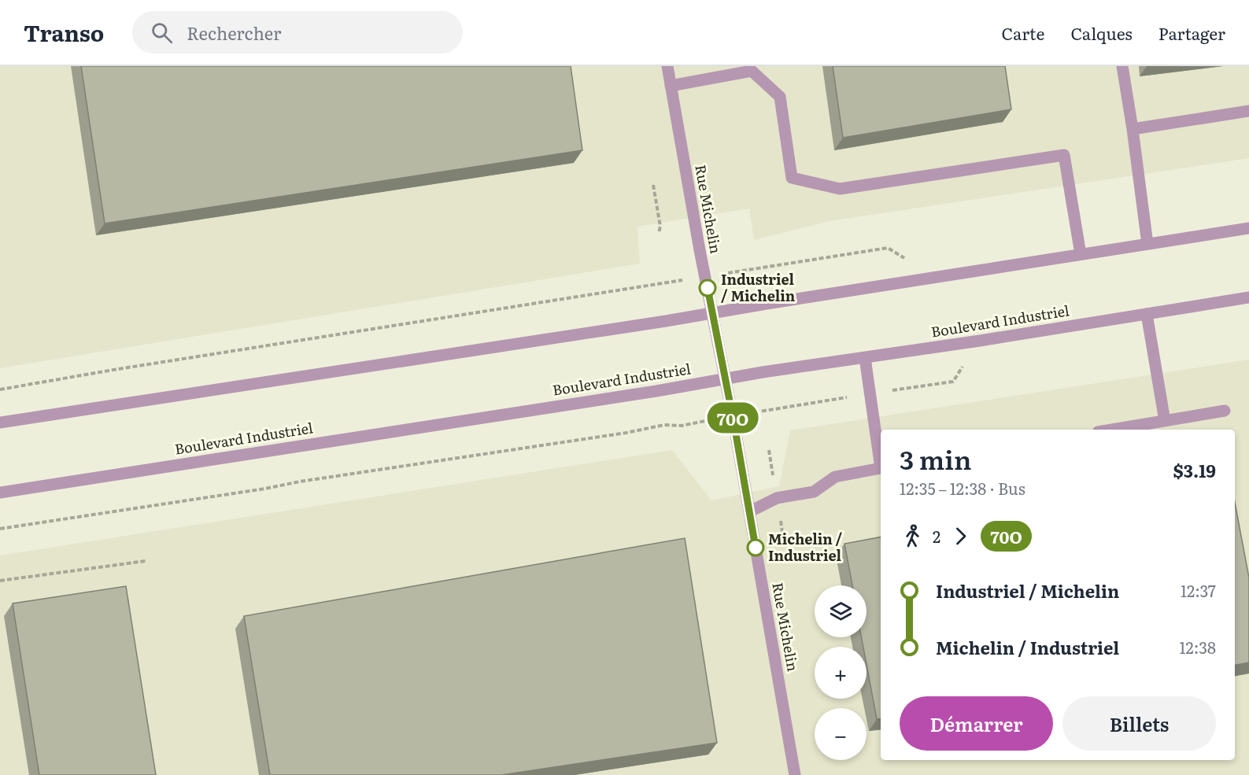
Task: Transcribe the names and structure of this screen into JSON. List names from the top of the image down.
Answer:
{
  "streets": {
    "street": ["Rue Michelin", "Boulevard Industriel"]
  },
  "crossings": [
    ["Rue Michelin", "Boulevard Industriel"]
  ],
  "places": ["Industriel / Michelin", "Michelin / Industriel"],
  "lines": ["bus line 70O"],
  "page": {
    "header": "Transo",
    "search": "Rechercher",
    "nav": ["Carte", "Calques", "Partager"],
    "on_map": "70O",
    "heading": ["3 min", "12:35 – 12:38 · Bus", "$3.19"],
    "legs": ["2", "70O"],
    "list": [
      {
        "name": "Industriel / Michelin",
        "value": "12:37"
      },
      {
        "name": "Michelin / Industriel",
        "value": "12:38"
      }
    ],
    "map_buttons": ["+", "−"],
    "buttons": ["Démarrer", "Billets"]
  }
}
